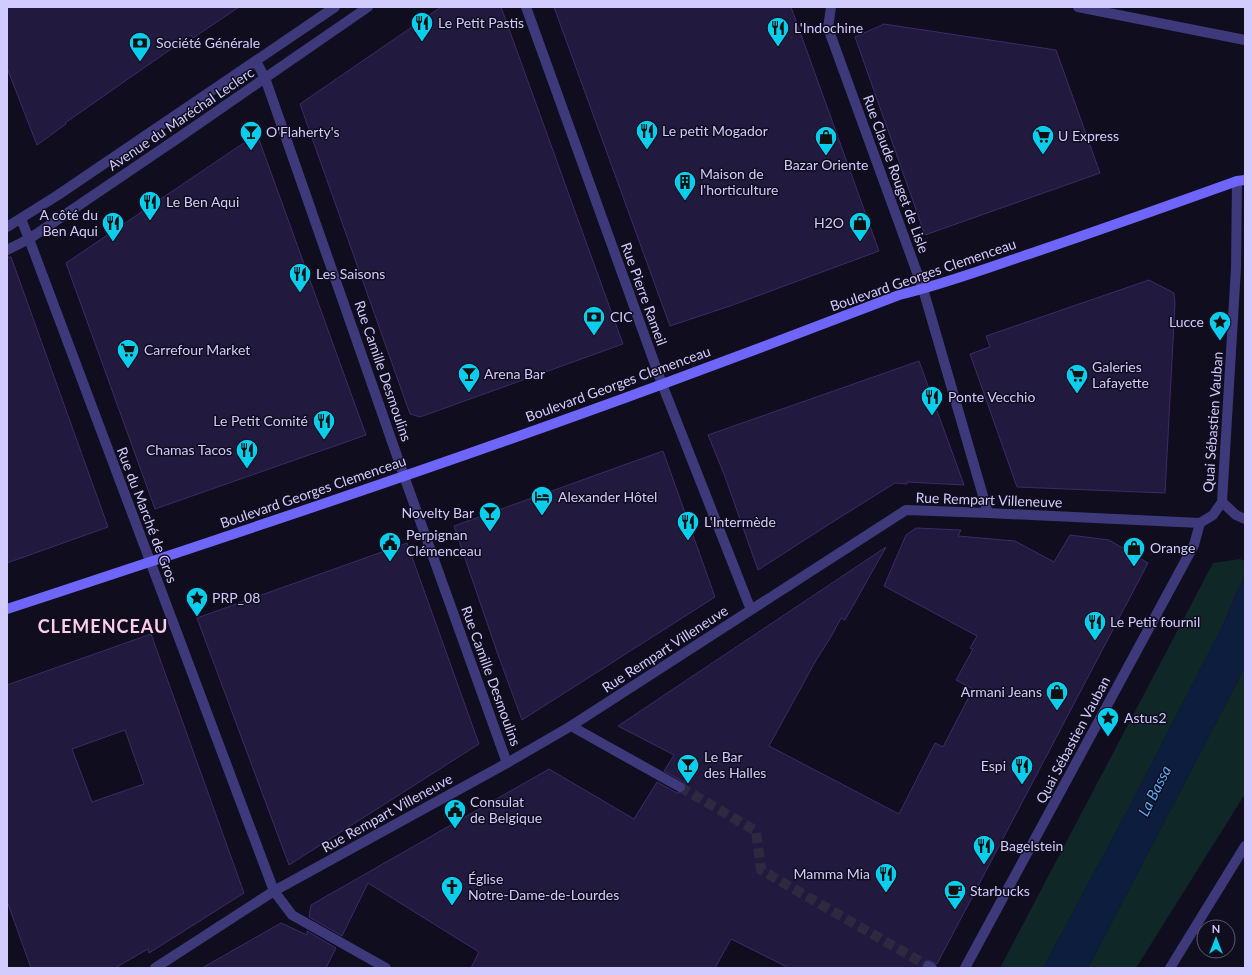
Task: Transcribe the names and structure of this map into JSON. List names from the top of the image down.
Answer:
{
  "streets": {
    "main road": ["Boulevard Georges Clemenceau"],
    "street": [
      "Avenue du Maréchal Leclerc",
      "Rue Claude Rouget de Lisle",
      "Rue Pierre Rameil",
      "Rue Camille Desmoulins",
      "Quai Sébastien Vauban",
      "Rue Rempart Villeneuve",
      "Rue du Marché de Gros"
    ]
  },
  "crossings": [
    ["Avenue du Maréchal Leclerc", "Rue Camille Desmoulins"],
    ["Avenue du Maréchal Leclerc", "Rue du Marché de Gros"],
    ["Rue Claude Rouget de Lisle", "Boulevard Georges Clemenceau"],
    ["Rue Claude Rouget de Lisle", "Rue Rempart Villeneuve"],
    ["Boulevard Georges Clemenceau", "Rue Pierre Rameil"],
    ["Boulevard Georges Clemenceau", "Rue Camille Desmoulins"],
    ["Boulevard Georges Clemenceau", "Quai Sébastien Vauban"],
    ["Boulevard Georges Clemenceau", "Rue du Marché de Gros"],
    ["Rue Pierre Rameil", "Rue Rempart Villeneuve"],
    ["Rue Camille Desmoulins", "Rue Rempart Villeneuve"],
    ["Quai Sébastien Vauban", "Rue Rempart Villeneuve"],
    ["Rue Rempart Villeneuve", "Rue du Marché de Gros"]
  ],
  "districts": ["CLEMENCEAU"],
  "water": ["La Bassa"],
  "places": {
    "restaurant": [
      "Le Petit Pastis",
      "L'Indochine",
      "Le petit Mogador",
      "Le Ben Aqui",
      "A côté du Ben Aqui",
      "Les Saisons",
      "Ponte Vecchio",
      "Le Petit Comité",
      "Chamas Tacos",
      "L'Intermède",
      "Le Petit fournil",
      "Espi",
      "Bagelstein",
      "Mamma Mia"
    ],
    "bank": ["Société Générale", "CIC"],
    "bar": [
      "O'Flaherty's",
      "Arena Bar",
      "Novelty Bar",
      "Le Bar des Halles"
    ],
    "supermarket": ["U Express", "Carrefour Market", "Galeries Lafayette"],
    "shop": [
      "Bazar Oriente",
      "H2O",
      "Orange",
      "Armani Jeans"
    ],
    "building": ["Maison de l'horticulture"],
    "place": ["Lucce", "PRP_08", "Astus2"],
    "hotel": ["Alexander Hôtel"],
    "public building": ["Perpignan Clémenceau", "Consulat de Belgique"],
    "church": ["Église Notre-Dame-de-Lourdes"],
    "cafe": ["Starbucks"]
  },
  "north": "top"
}
